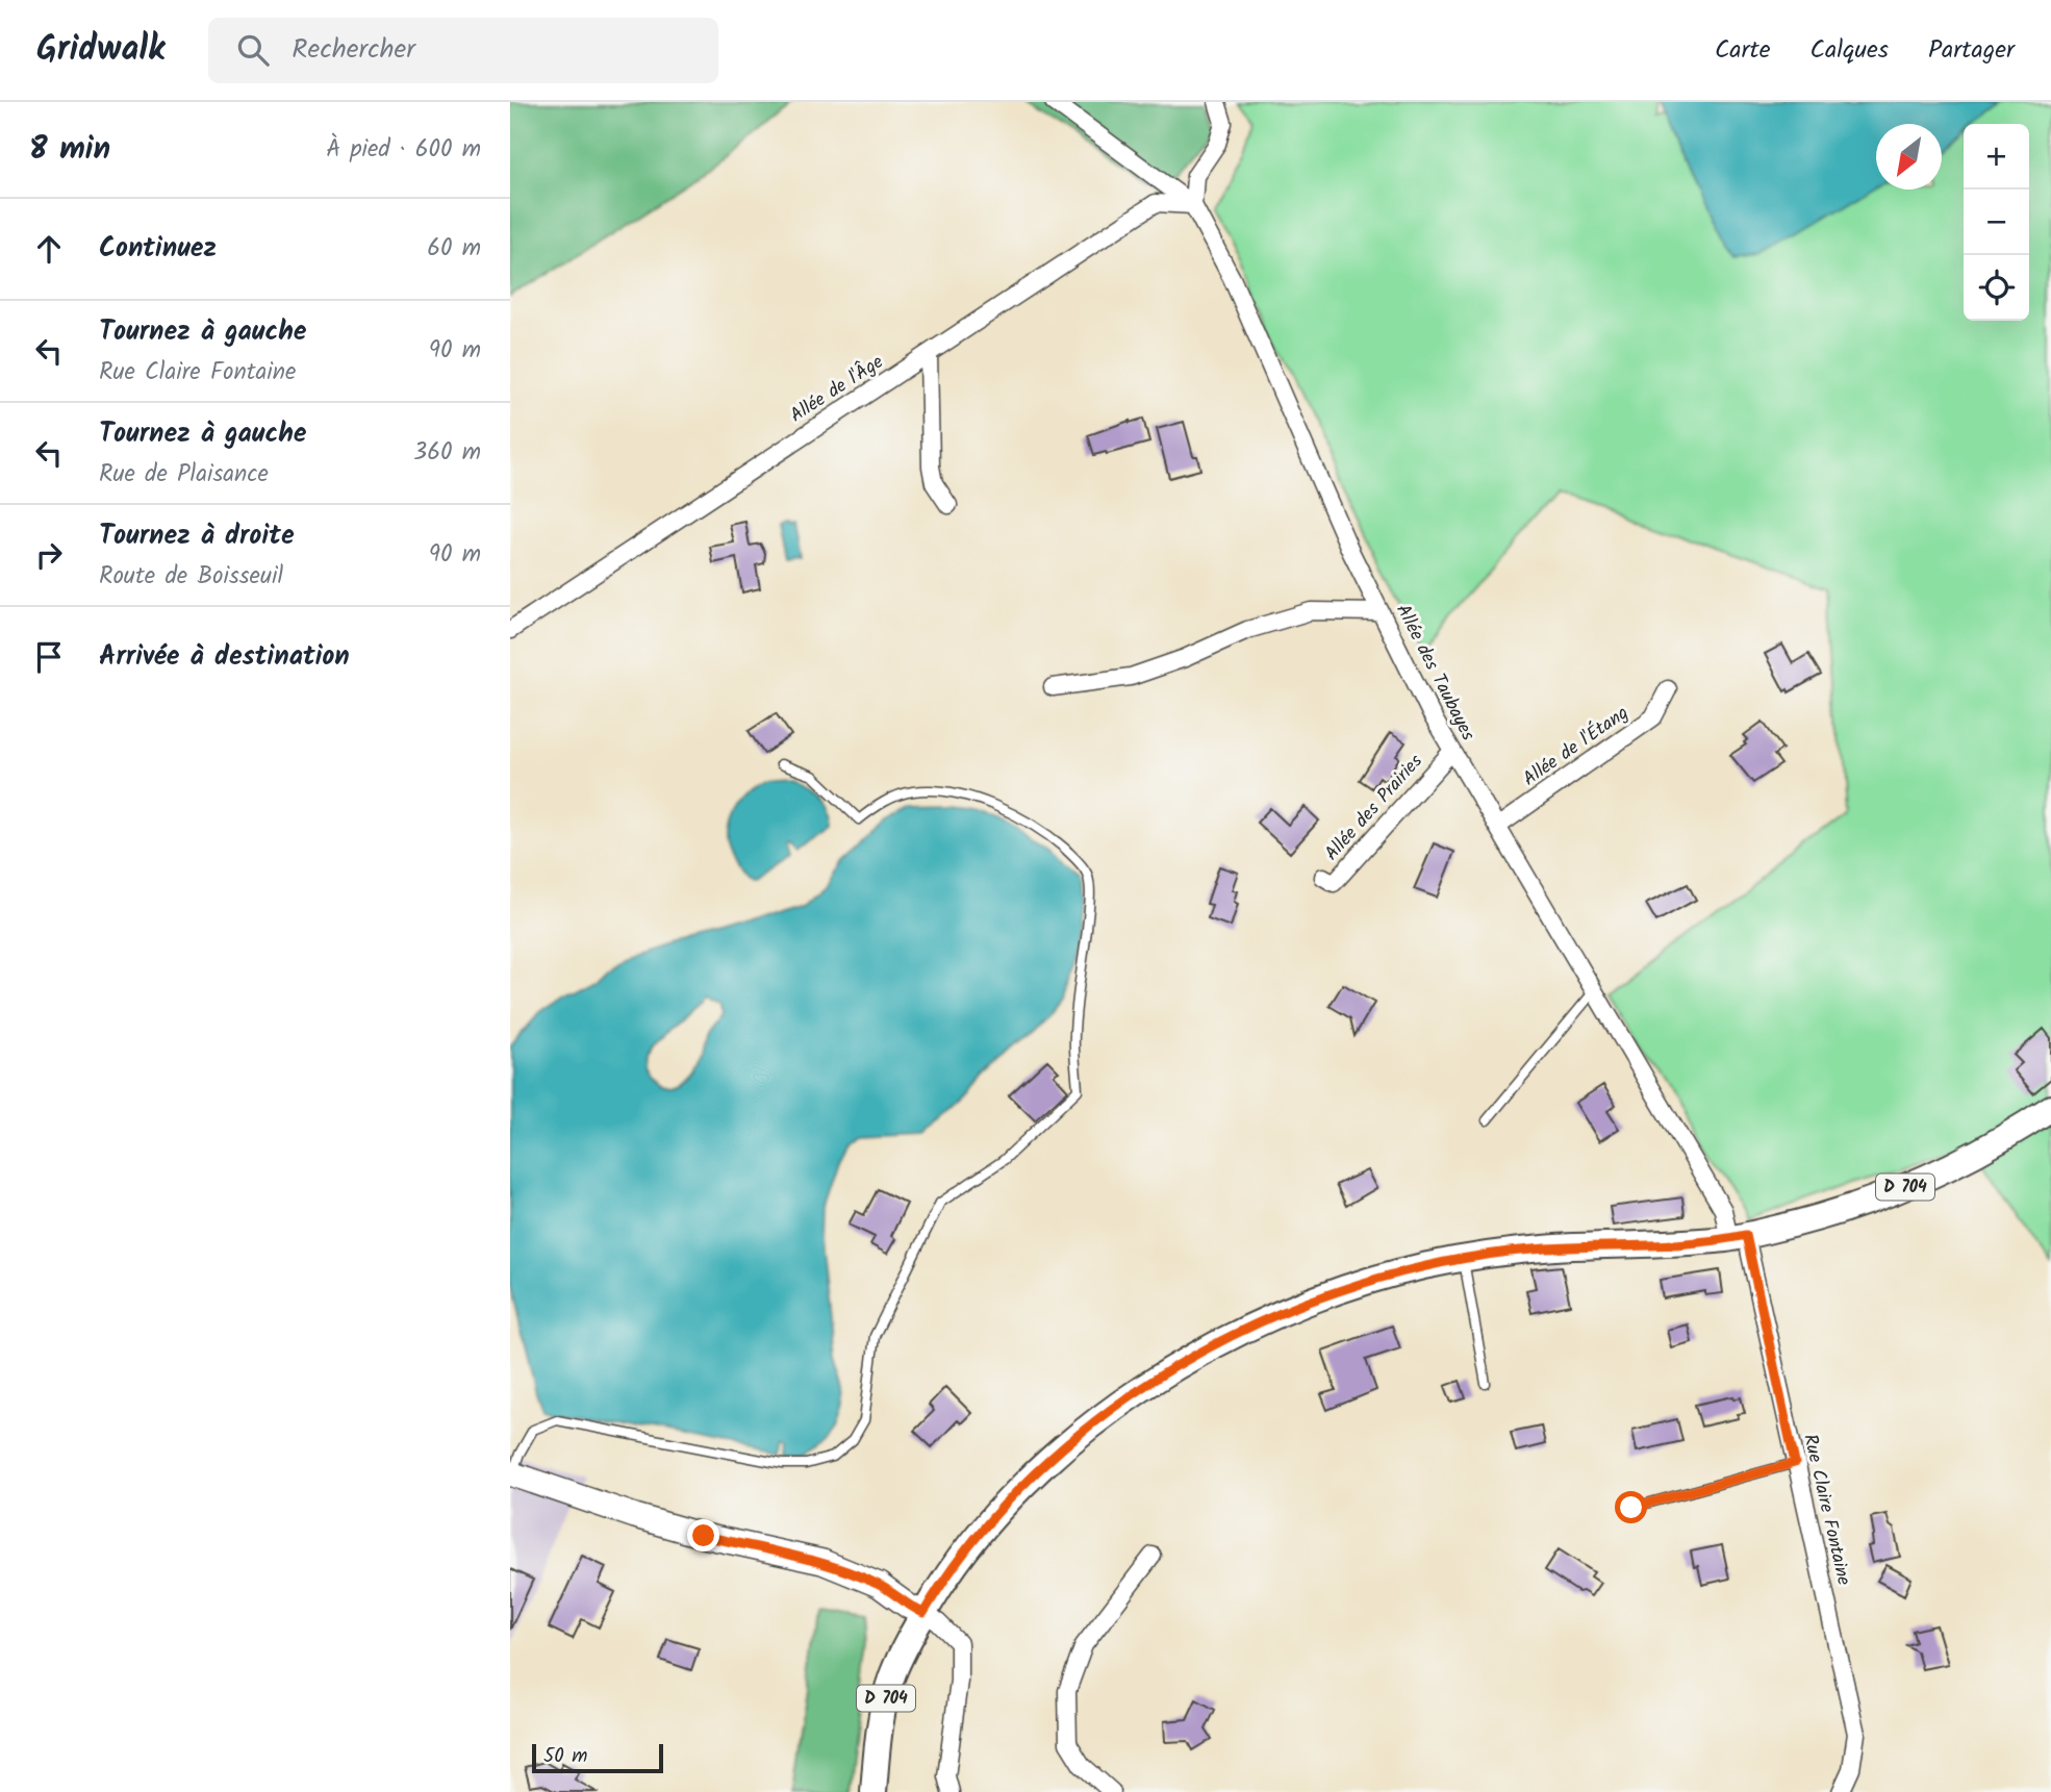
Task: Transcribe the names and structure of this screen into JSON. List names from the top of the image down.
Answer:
{
  "streets": {
    "main road": ["D 704"],
    "street": [
      "Allée de l'Âge",
      "Allée des Taubayes",
      "Allée de l'Étang",
      "Allée des Prairies",
      "Rue Claire Fontaine"
    ]
  },
  "crossings": [
    ["Allée de l'Âge", "Allée des Taubayes"],
    ["Allée des Taubayes", "Allée de l'Étang"],
    ["Allée des Taubayes", "Allée des Prairies"],
    ["Allée des Taubayes", "D 704"],
    ["Allée des Taubayes", "Rue Claire Fontaine"],
    ["D 704", "Rue Claire Fontaine"]
  ],
  "scale_bar": "50 m",
  "north": "bottom left",
  "page": {
    "header": "Gridwalk",
    "search": "Rechercher",
    "nav": ["Carte", "Calques", "Partager"],
    "heading": ["8 min", "À pied · 600 m"],
    "map_buttons": ["+", "−"],
    "list": [
      ["Continuez", "60 m"],
      ["Tournez à gauche", "Rue Claire Fontaine", "90 m"],
      ["Tournez à gauche", "Rue de Plaisance", "360 m"],
      ["Tournez à droite", "Route de Boisseuil", "90 m"],
      "Arrivée à destination"
    ],
    "scale": "50 m"
  }
}
